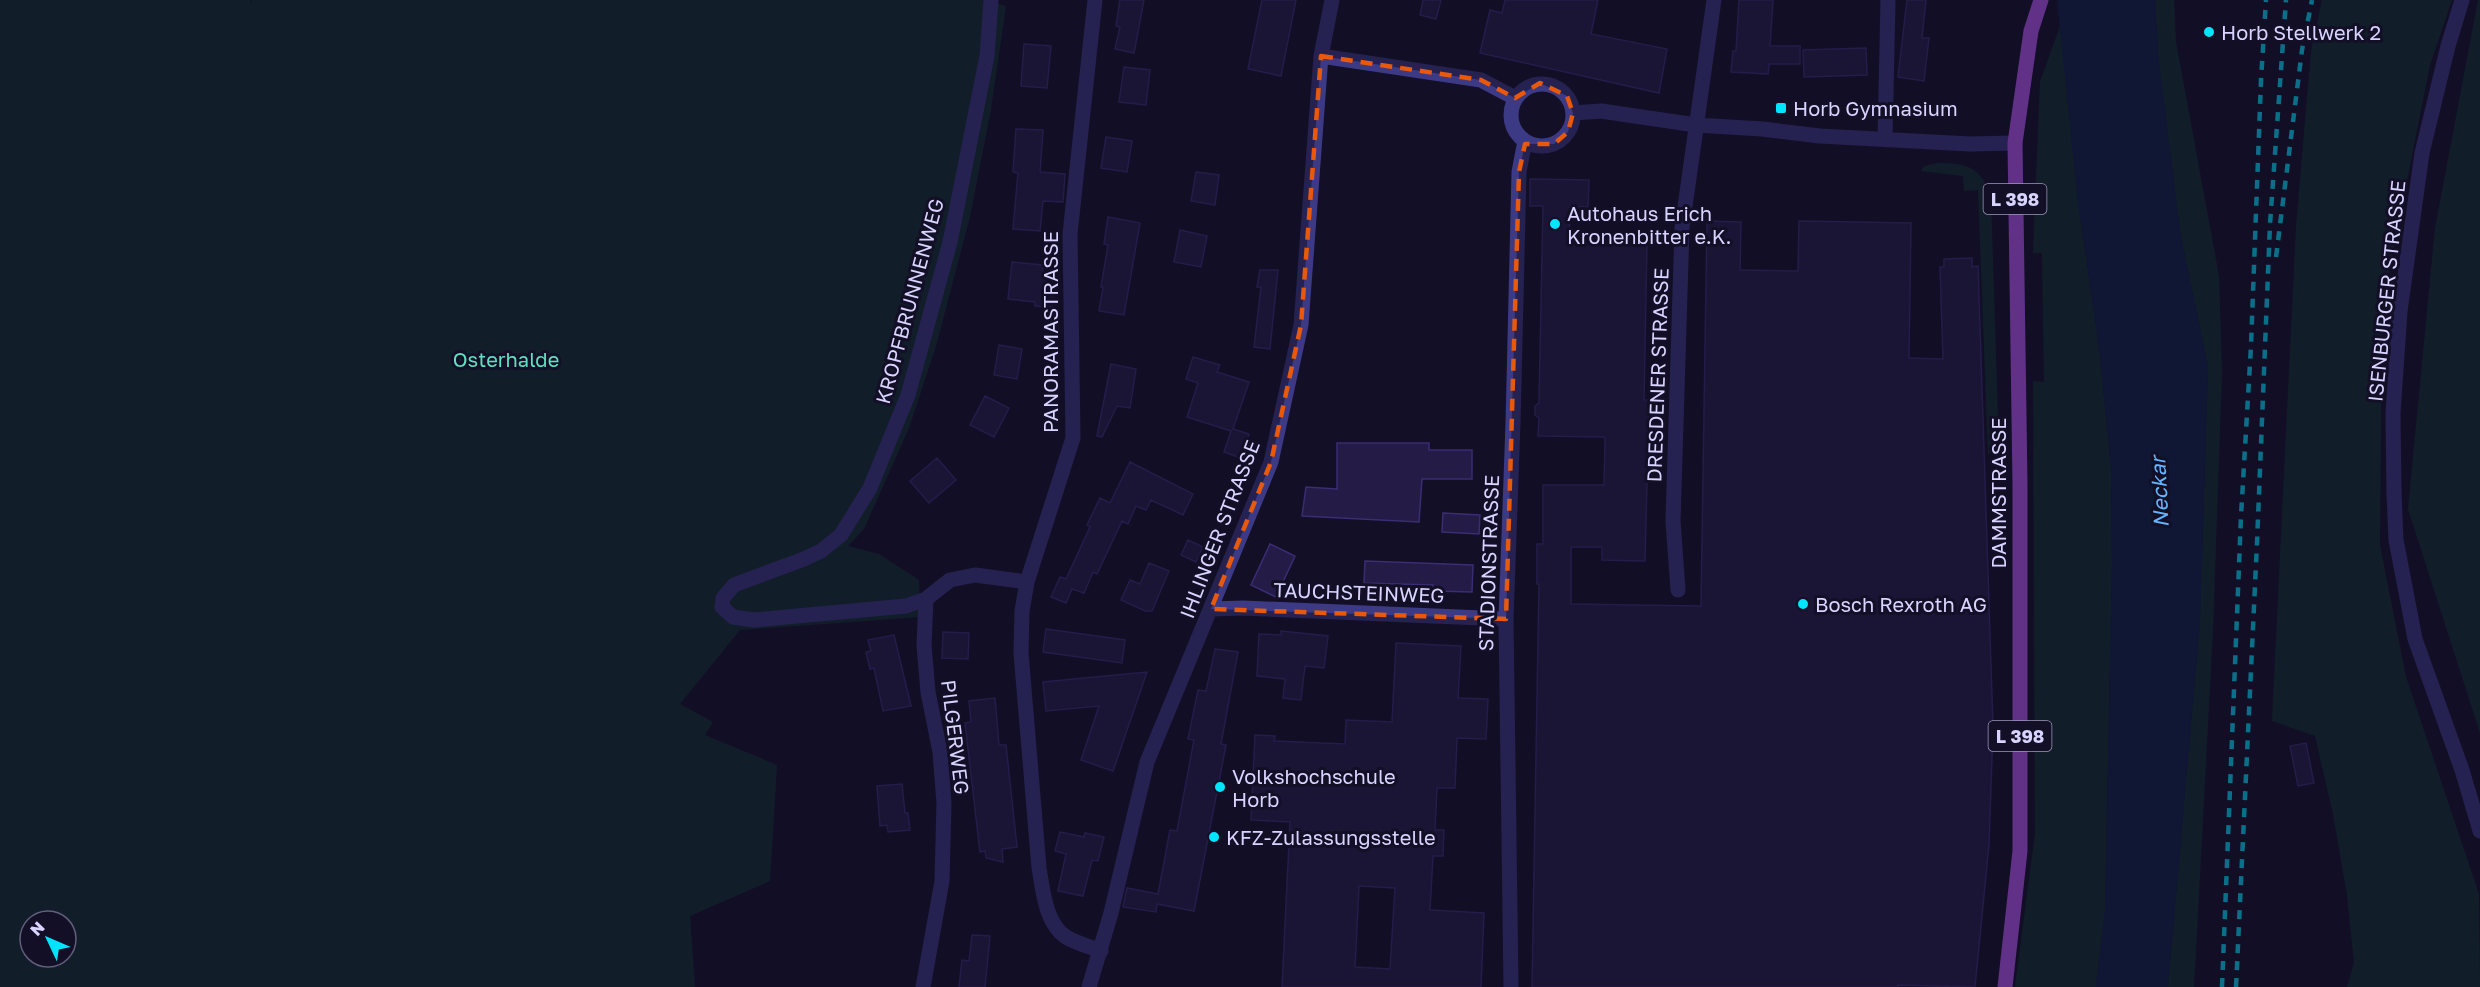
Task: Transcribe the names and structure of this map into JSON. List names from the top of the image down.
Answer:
{
  "streets": {
    "main road": ["L 398", "DAMMSTRASSE"],
    "street": [
      "ISENBURGER STRASSE",
      "KROPFBRUNNENWEG",
      "PANORAMASTRASSE",
      "DRESDENER STRASSE",
      "IHLINGER STRASSE",
      "STADIONSTRASSE",
      "TAUCHSTEINWEG",
      "PILGERWEG"
    ]
  },
  "crossings": [
    ["KROPFBRUNNENWEG", "PILGERWEG"],
    ["PANORAMASTRASSE", "IHLINGER STRASSE"],
    ["IHLINGER STRASSE", "TAUCHSTEINWEG"],
    ["STADIONSTRASSE", "TAUCHSTEINWEG"]
  ],
  "water": ["Neckar"],
  "parks": ["Osterhalde"],
  "places": {
    "other": [
      "Horb Stellwerk 2",
      "Autohaus Erich Kronenbitter e.K.",
      "Bosch Rexroth AG",
      "Volkshochschule Horb",
      "KFZ-Zulassungsstelle"
    ],
    "transit": ["Horb Gymnasium"]
  },
  "north": "top left"
}
